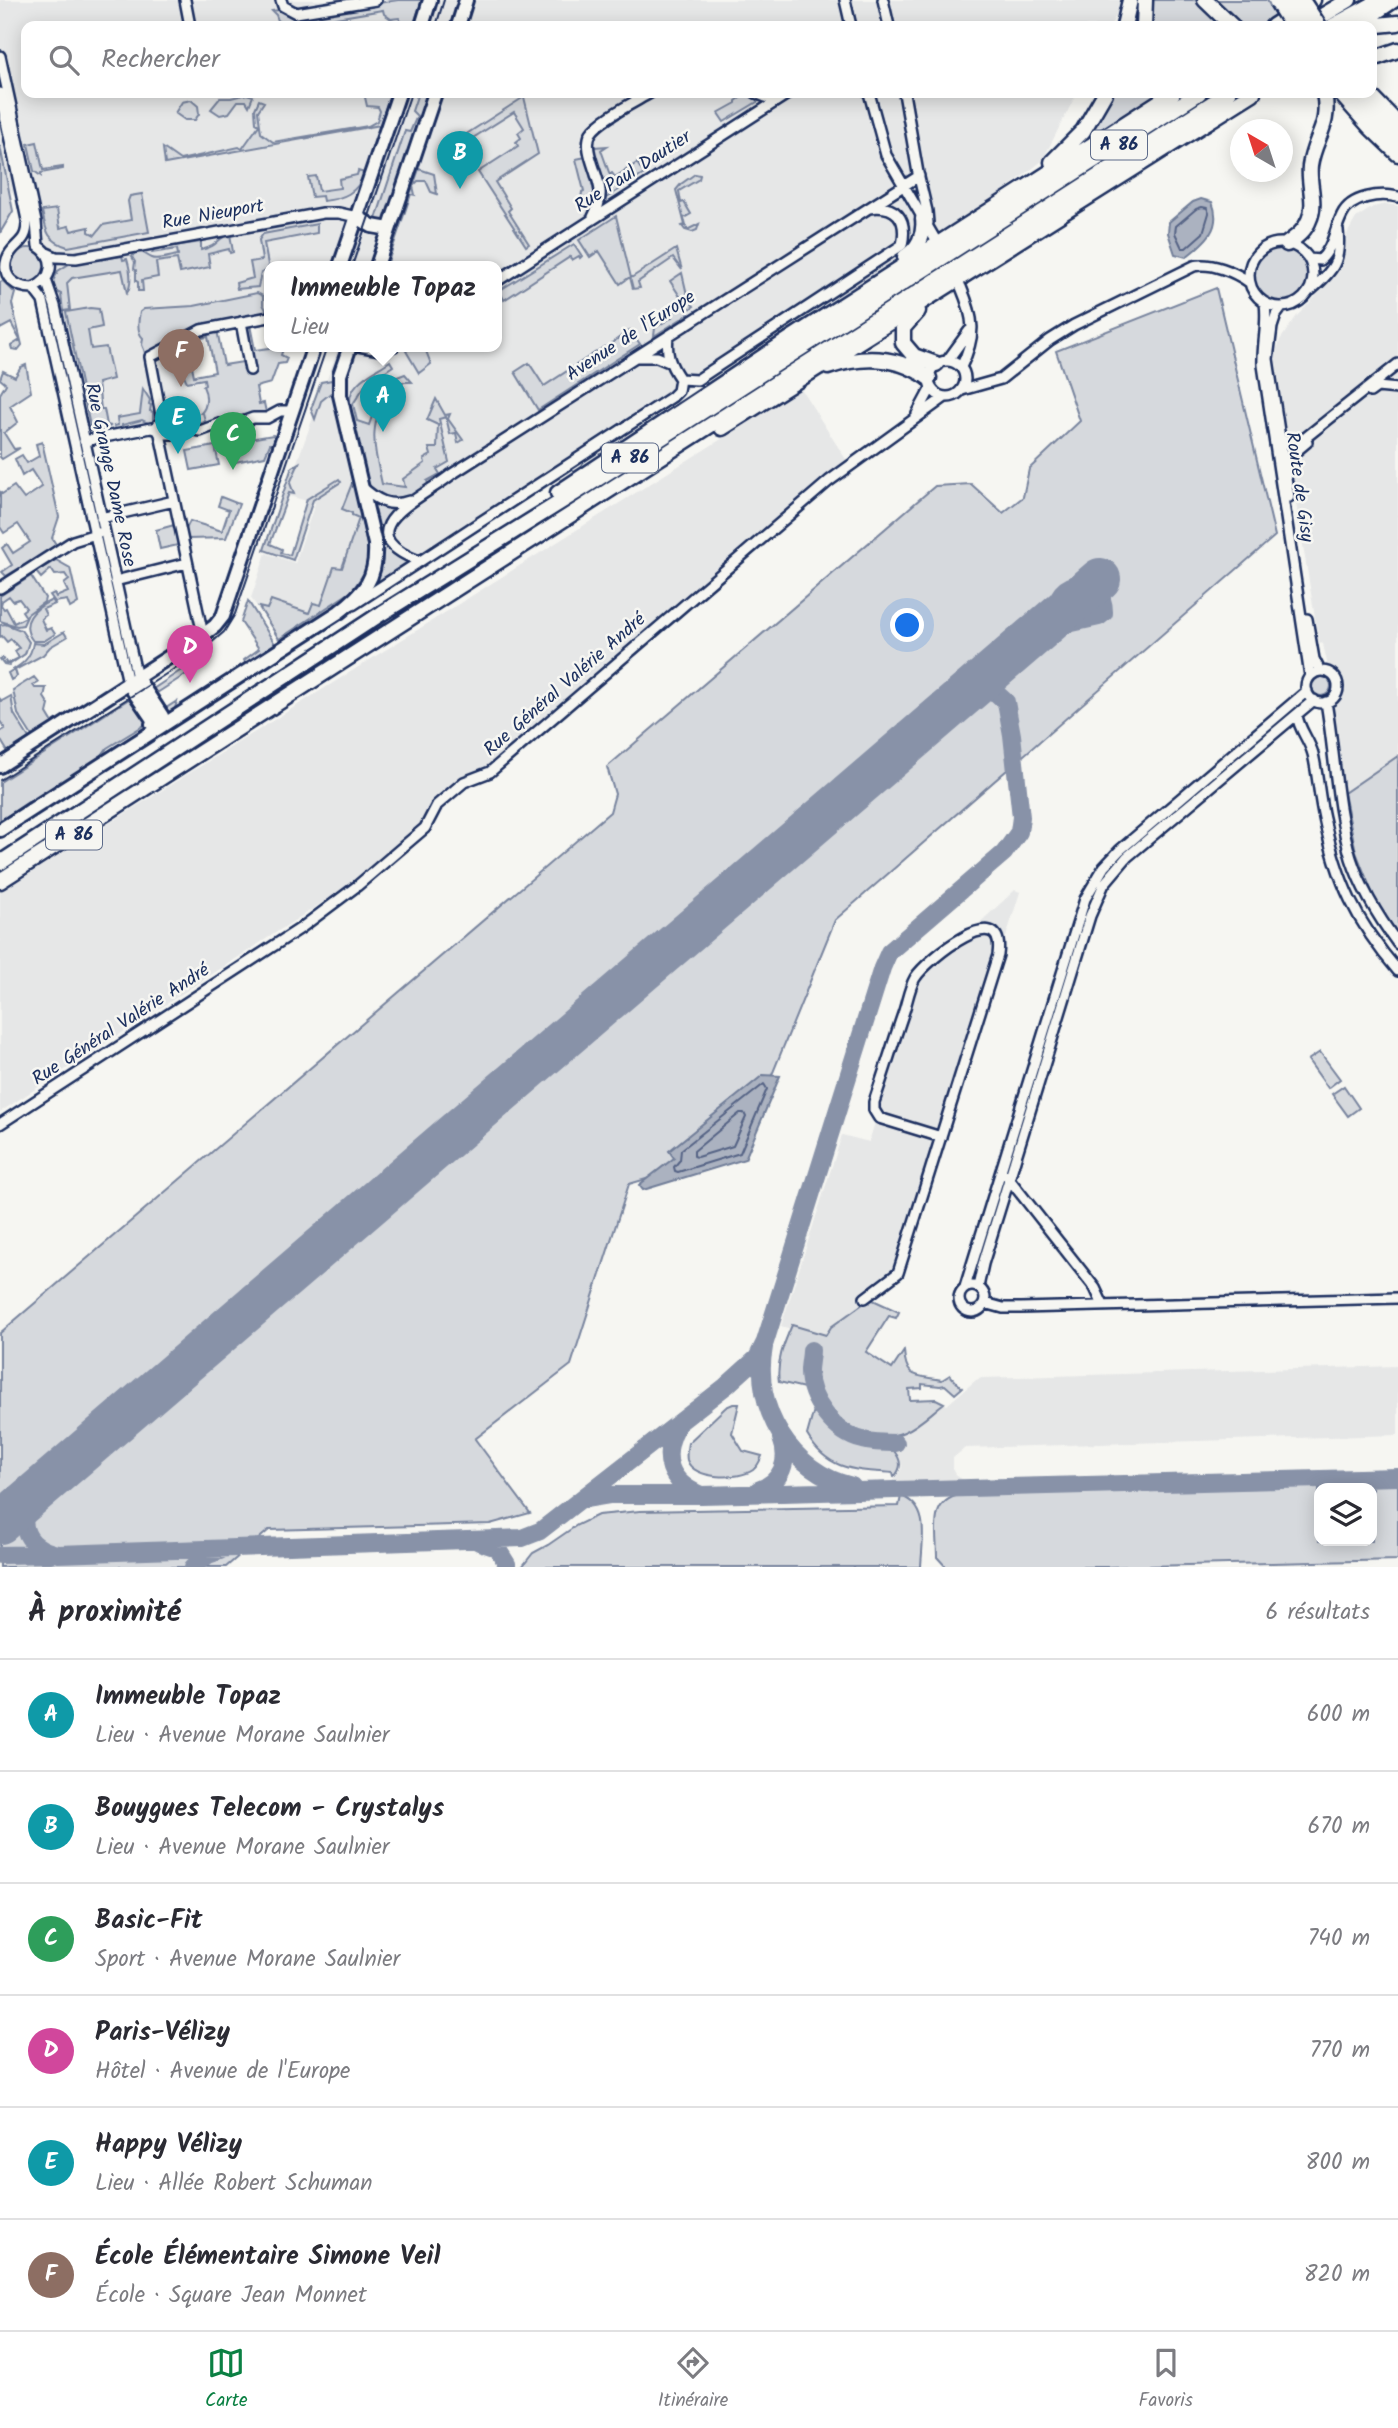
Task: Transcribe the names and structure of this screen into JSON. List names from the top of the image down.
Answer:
{
  "streets": {
    "highway": ["A 86"],
    "street": [
      "Rue Paul Dautier",
      "Rue Nieuport",
      "Avenue de l'Europe",
      "Rue Grange Dame Rose",
      "Route de Gisy",
      "Rue Général Valérie André"
    ]
  },
  "crossings": [
    ["Rue Nieuport", "Rue Grange Dame Rose"]
  ],
  "north": "top left",
  "page": {
    "search": "Rechercher",
    "pins": [
      "B",
      "F",
      "A",
      "E",
      "C",
      "D"
    ],
    "popup": ["Immeuble Topaz", "Lieu"],
    "heading": ["À proximité", "6 résultats"],
    "list": [
      {
        "mark": "A",
        "name": "Immeuble Topaz",
        "note": "Lieu · Avenue Morane Saulnier",
        "value": "600 m"
      },
      {
        "mark": "B",
        "name": "Bouygues Telecom - Crystalys",
        "note": "Lieu · Avenue Morane Saulnier",
        "value": "670 m"
      },
      {
        "mark": "C",
        "name": "Basic-Fit",
        "note": "Sport · Avenue Morane Saulnier",
        "value": "740 m"
      },
      {
        "mark": "D",
        "name": "Paris-Vélizy",
        "note": "Hôtel · Avenue de l'Europe",
        "value": "770 m"
      },
      {
        "mark": "E",
        "name": "Happy Vélizy",
        "note": "Lieu · Allée Robert Schuman",
        "value": "800 m"
      },
      {
        "mark": "F",
        "name": "École Élémentaire Simone Veil",
        "note": "École · Square Jean Monnet",
        "value": "820 m"
      }
    ],
    "nav": ["Carte", "Itinéraire", "Favoris"]
  }
}
